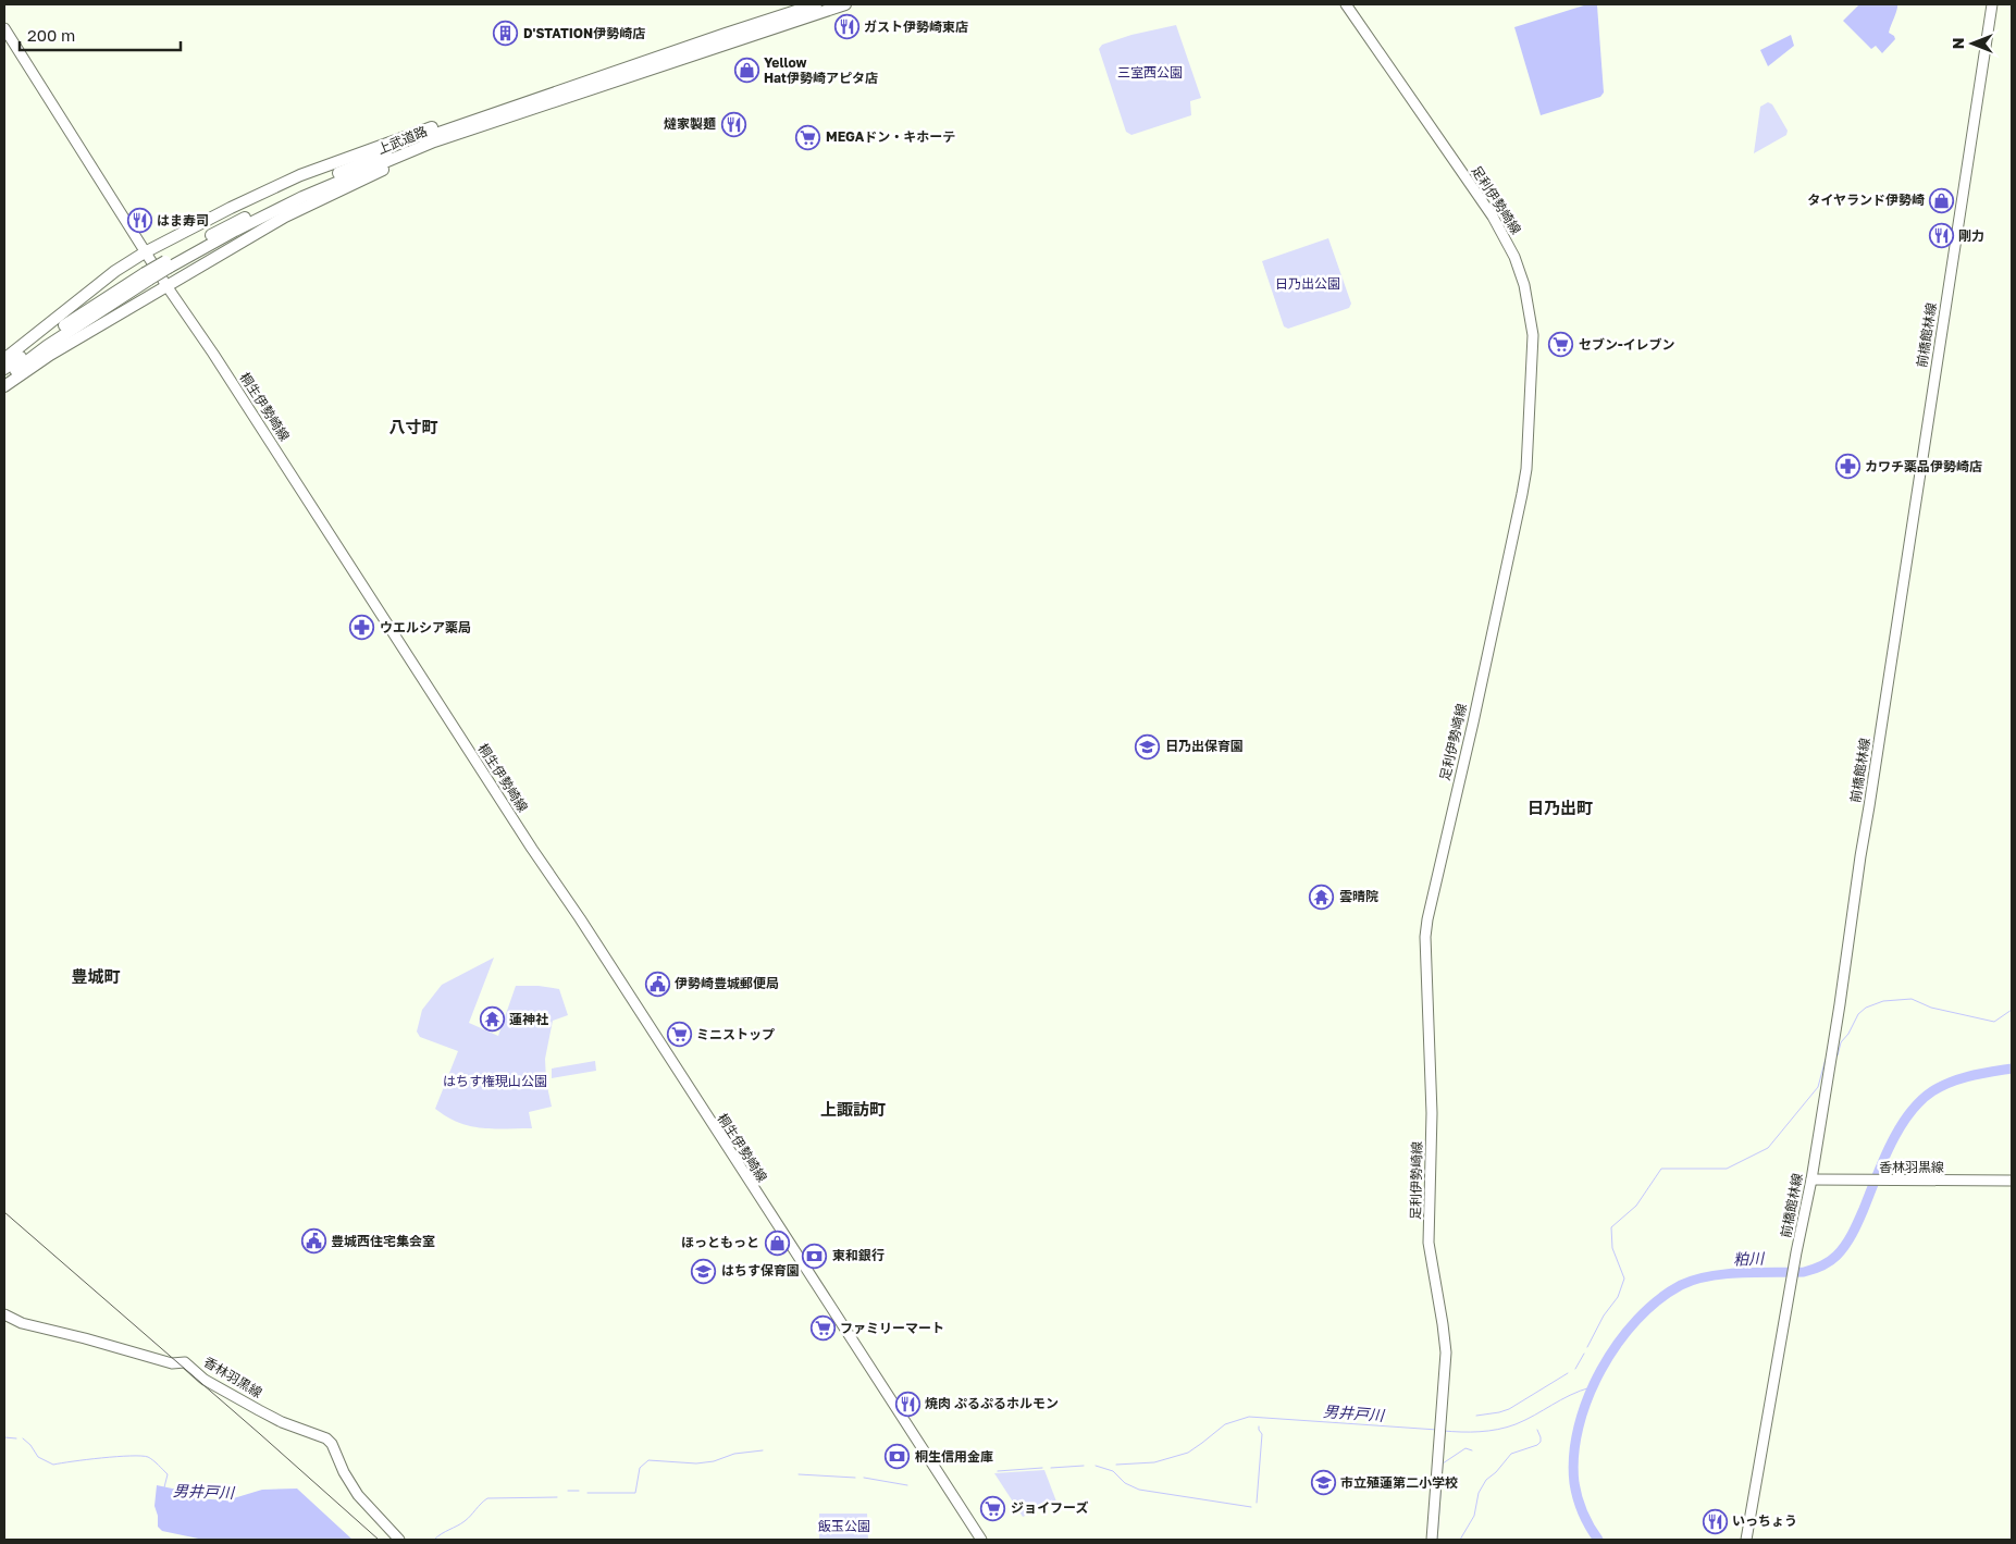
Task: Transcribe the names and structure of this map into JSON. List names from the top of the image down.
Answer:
{
  "streets": {
    "highway": ["上武道路"],
    "main road": [
      "足利伊勢崎線",
      "前橋館林線",
      "桐生伊勢崎線",
      "香林羽黒線"
    ]
  },
  "crossings": [
    ["前橋館林線", "香林羽黒線"]
  ],
  "districts": [
    "八寸町",
    "日乃出町",
    "豊城町",
    "上諏訪町"
  ],
  "water": ["粕川", "男井戸川"],
  "parks": [
    "三室西公園",
    "日乃出公園",
    "はちす権現山公園",
    "飯玉公園"
  ],
  "places": {
    "restaurant": [
      "ガスト伊勢崎東店",
      "燵家製麺",
      "はま寿司",
      "剛力",
      "焼肉 ぷるぷるホルモン",
      "いっちょう"
    ],
    "building": ["D'STATION伊勢崎店"],
    "shop": ["Yellow Hat伊勢崎アピタ店", "タイヤランド伊勢崎", "ほっともっと"],
    "supermarket": [
      "MEGAドン・キホーテ",
      "セブン-イレブン",
      "ミニストップ",
      "ファミリーマート",
      "ジョイフーズ"
    ],
    "pharmacy": ["カワチ薬品伊勢崎店", "ウエルシア薬局"],
    "school or university": ["日乃出保育園", "はちす保育園", "市立殖蓮第二小学校"],
    "temple": ["雲晴院", "蓮神社"],
    "public building": ["伊勢崎豊城郵便局", "豊城西住宅集会室"],
    "bank": ["東和銀行", "桐生信用金庫"]
  },
  "scale_bar": "200 m",
  "north": "left"
}
